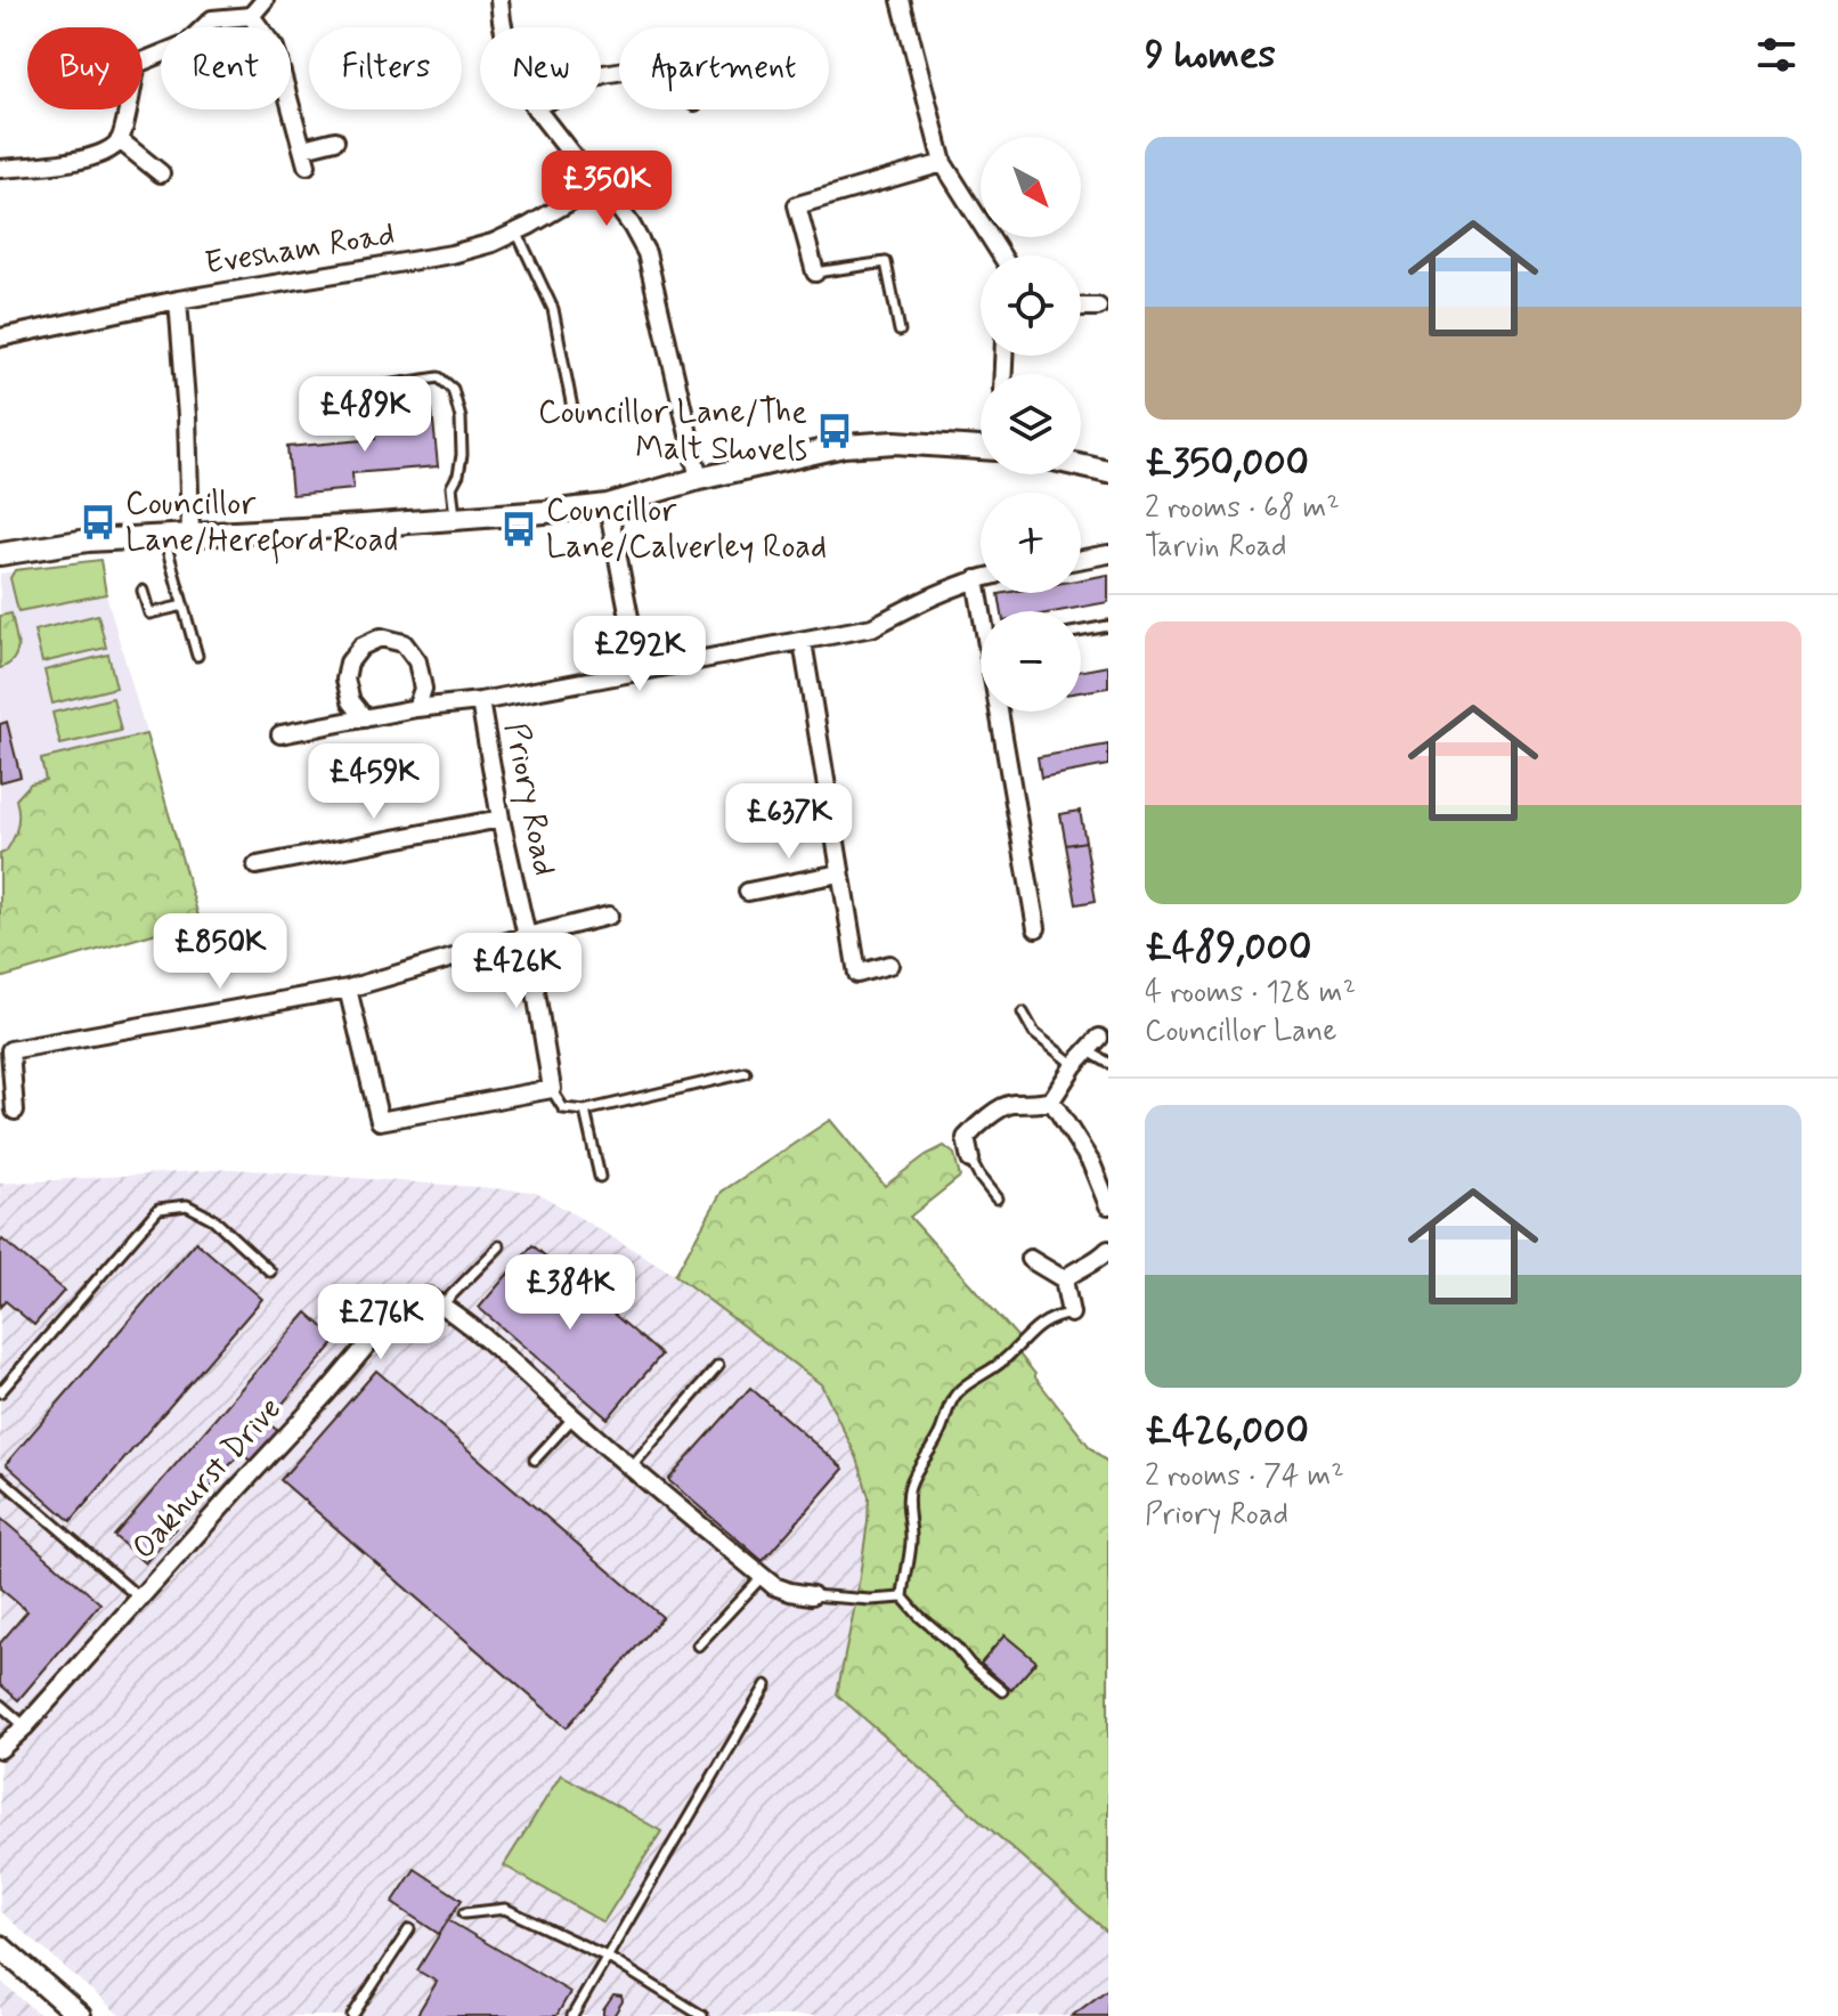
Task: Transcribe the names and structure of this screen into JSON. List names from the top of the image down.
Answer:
{
  "streets": {
    "street": ["Evesham Road", "Priory Road", "Oakhurst Drive"]
  },
  "places": {
    "bus stop": ["Councillor Lane/The Malt Shovels", "Councillor Lane/Hereford Road", "Councillor Lane/Calverley Road"]
  },
  "north": "bottom right",
  "page": {
    "heading": "9 homes",
    "chip": [
      "Buy",
      "Rent",
      "Filters",
      "New",
      "Apartment"
    ],
    "list": [
      {
        "name": "£350,000",
        "note": "2 rooms · 68 m² · Tarvin Road"
      },
      {
        "name": "£489,000",
        "note": "4 rooms · 128 m² · Councillor Lane"
      },
      {
        "name": "£426,000",
        "note": "2 rooms · 74 m² · Priory Road"
      }
    ],
    "map_buttons": ["+", "−"],
    "price": [
      "£350K",
      "£489K",
      "£292K",
      "£459K",
      "£637K",
      "£850K",
      "£426K",
      "£384K",
      "£276K"
    ]
  }
}
